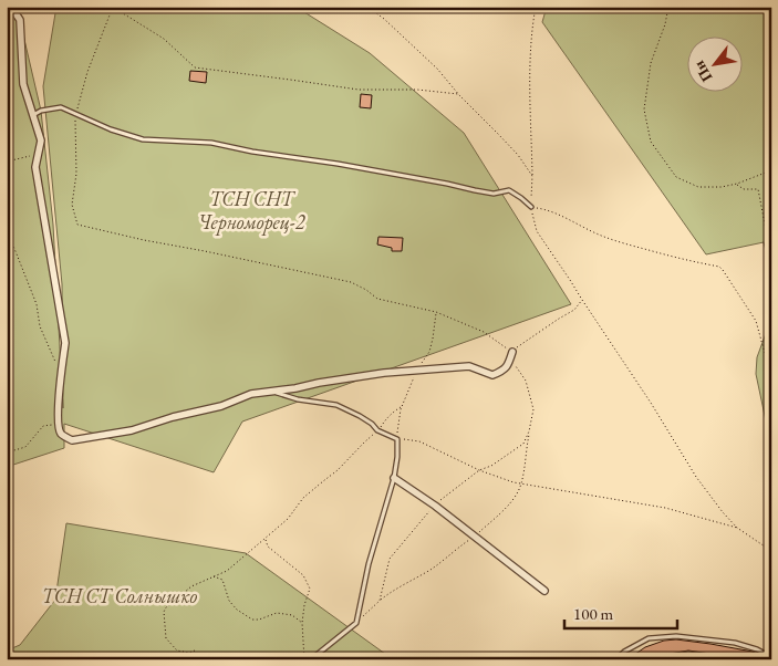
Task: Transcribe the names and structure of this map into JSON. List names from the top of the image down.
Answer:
{
  "parks": ["ТСН СНТ Черноморец-2", "ТСН СТ Солнышко"],
  "scale_bar": "100 m",
  "north": "bottom left"
}
